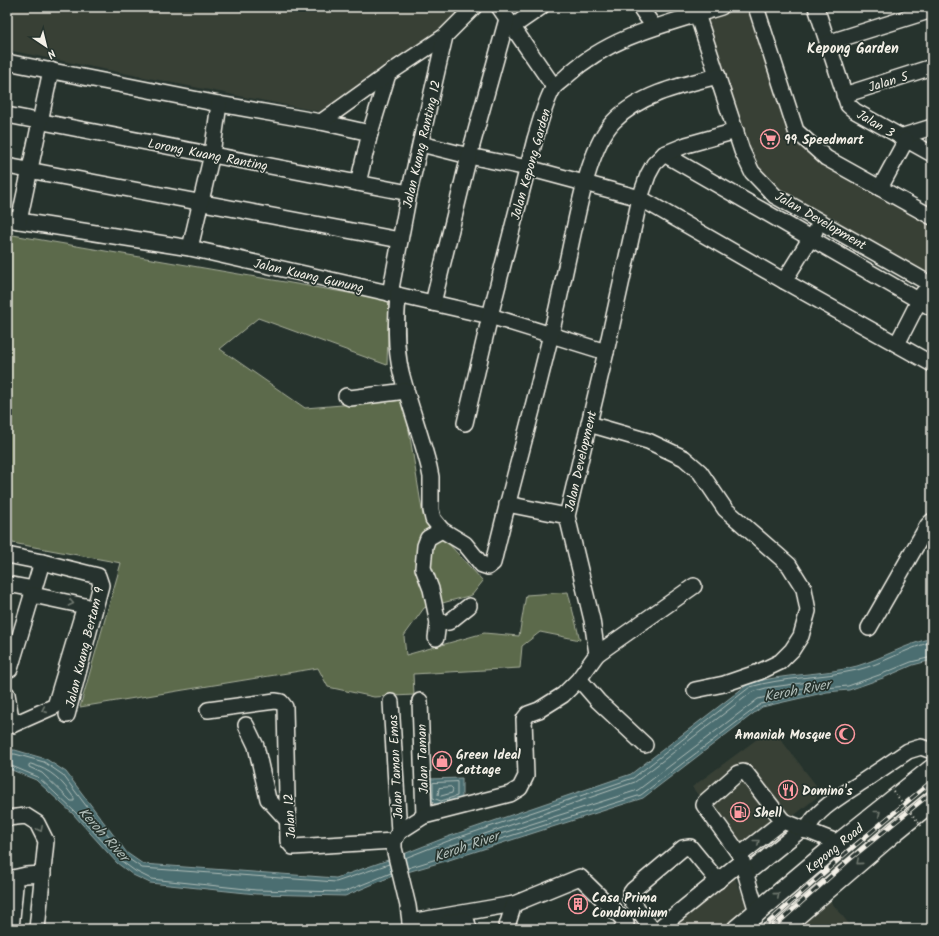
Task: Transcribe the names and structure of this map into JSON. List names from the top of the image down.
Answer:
{
  "streets": {
    "main road": ["Kepong Road"],
    "street": [
      "Jalan 5",
      "Jalan 3",
      "Jalan Kuang Ranting 12",
      "Lorong Kuang Ranting",
      "Jalan Kepong Garden",
      "Jalan Development",
      "Jalan Kuang Gunung",
      "Jalan Kuang Bertam 9",
      "Jalan Taman",
      "Jalan Taman Emas",
      "Jalan 12"
    ]
  },
  "crossings": [
    ["Jalan 5", "Jalan 3"],
    ["Jalan Kuang Ranting 12", "Lorong Kuang Ranting"],
    ["Jalan Kuang Ranting 12", "Jalan Kuang Gunung"],
    ["Jalan Kepong Garden", "Jalan Development"],
    ["Jalan Kepong Garden", "Jalan Kuang Gunung"],
    ["Jalan Development", "Jalan Kuang Gunung"],
    ["Jalan Taman Emas", "Jalan 12"]
  ],
  "districts": ["Kepong Garden"],
  "water": ["Keroh River"],
  "places": {
    "supermarket": ["99 Speedmart"],
    "mosque": ["Amaniah Mosque"],
    "shop": ["Green Ideal Cottage"],
    "restaurant": ["Domino's"],
    "fuel station": ["Shell"],
    "building": ["Casa Prima Condominium"]
  },
  "north": "bottom right"
}
